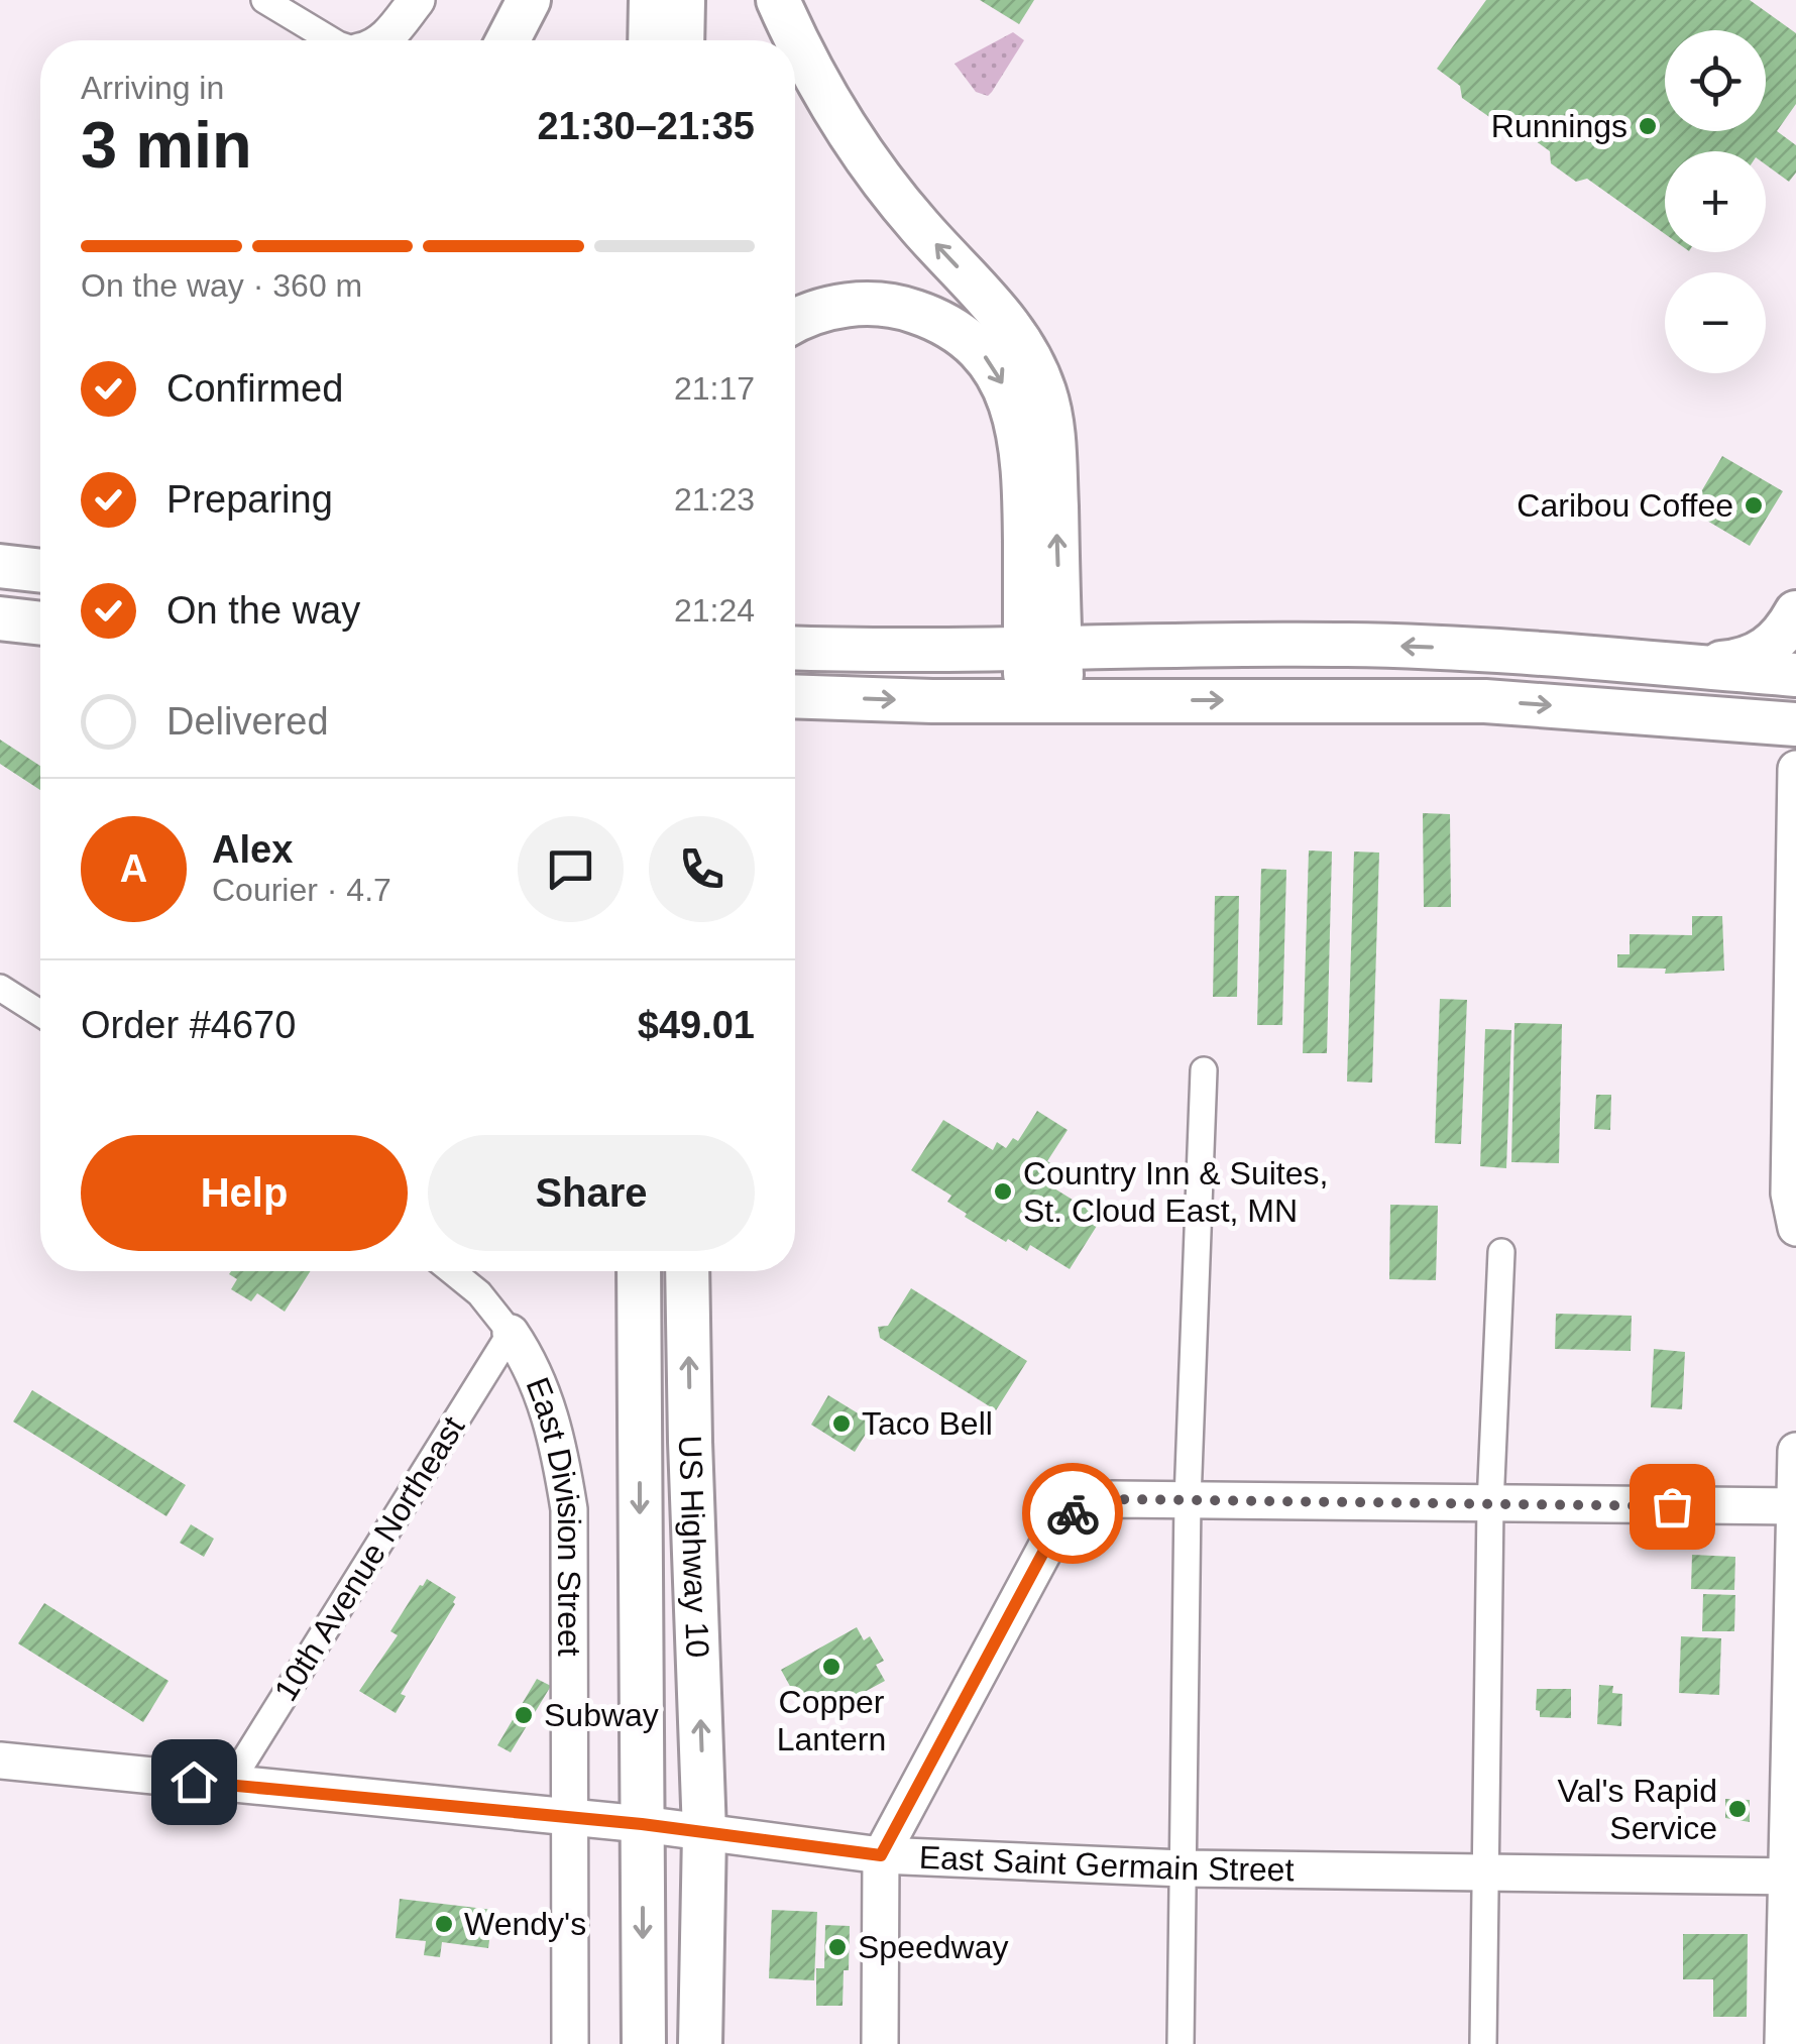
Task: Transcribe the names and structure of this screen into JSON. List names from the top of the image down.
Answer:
{
  "streets": {
    "highway": ["US Highway 10"],
    "street": ["East Division Street", "10th Avenue Northeast", "East Saint Germain Street"]
  },
  "crossings": [
    ["East Division Street", "10th Avenue Northeast"],
    ["East Division Street", "East Saint Germain Street"],
    ["US Highway 10", "East Saint Germain Street"],
    ["10th Avenue Northeast", "East Saint Germain Street"]
  ],
  "places": [
    "Runnings",
    "Caribou Coffee",
    "Country Inn & Suites, St. Cloud East, MN",
    "Taco Bell",
    "Copper Lantern",
    "Subway",
    "Val's Rapid Service",
    "Wendy's",
    "Speedway"
  ],
  "page": {
    "map_buttons": ["+", "−"],
    "heading": ["3 min", "Arriving in", "21:30–21:35"],
    "panel": [
      "Alex",
      "Courier · 4.7",
      "Order #4670",
      "$49.01"
    ],
    "bar": "On the way · 360 m",
    "list": [
      ["Confirmed", "21:17"],
      ["Preparing", "21:23"],
      ["On the way", "21:24"],
      "Delivered"
    ],
    "round": "A",
    "buttons": ["Help", "Share"]
  }
}
